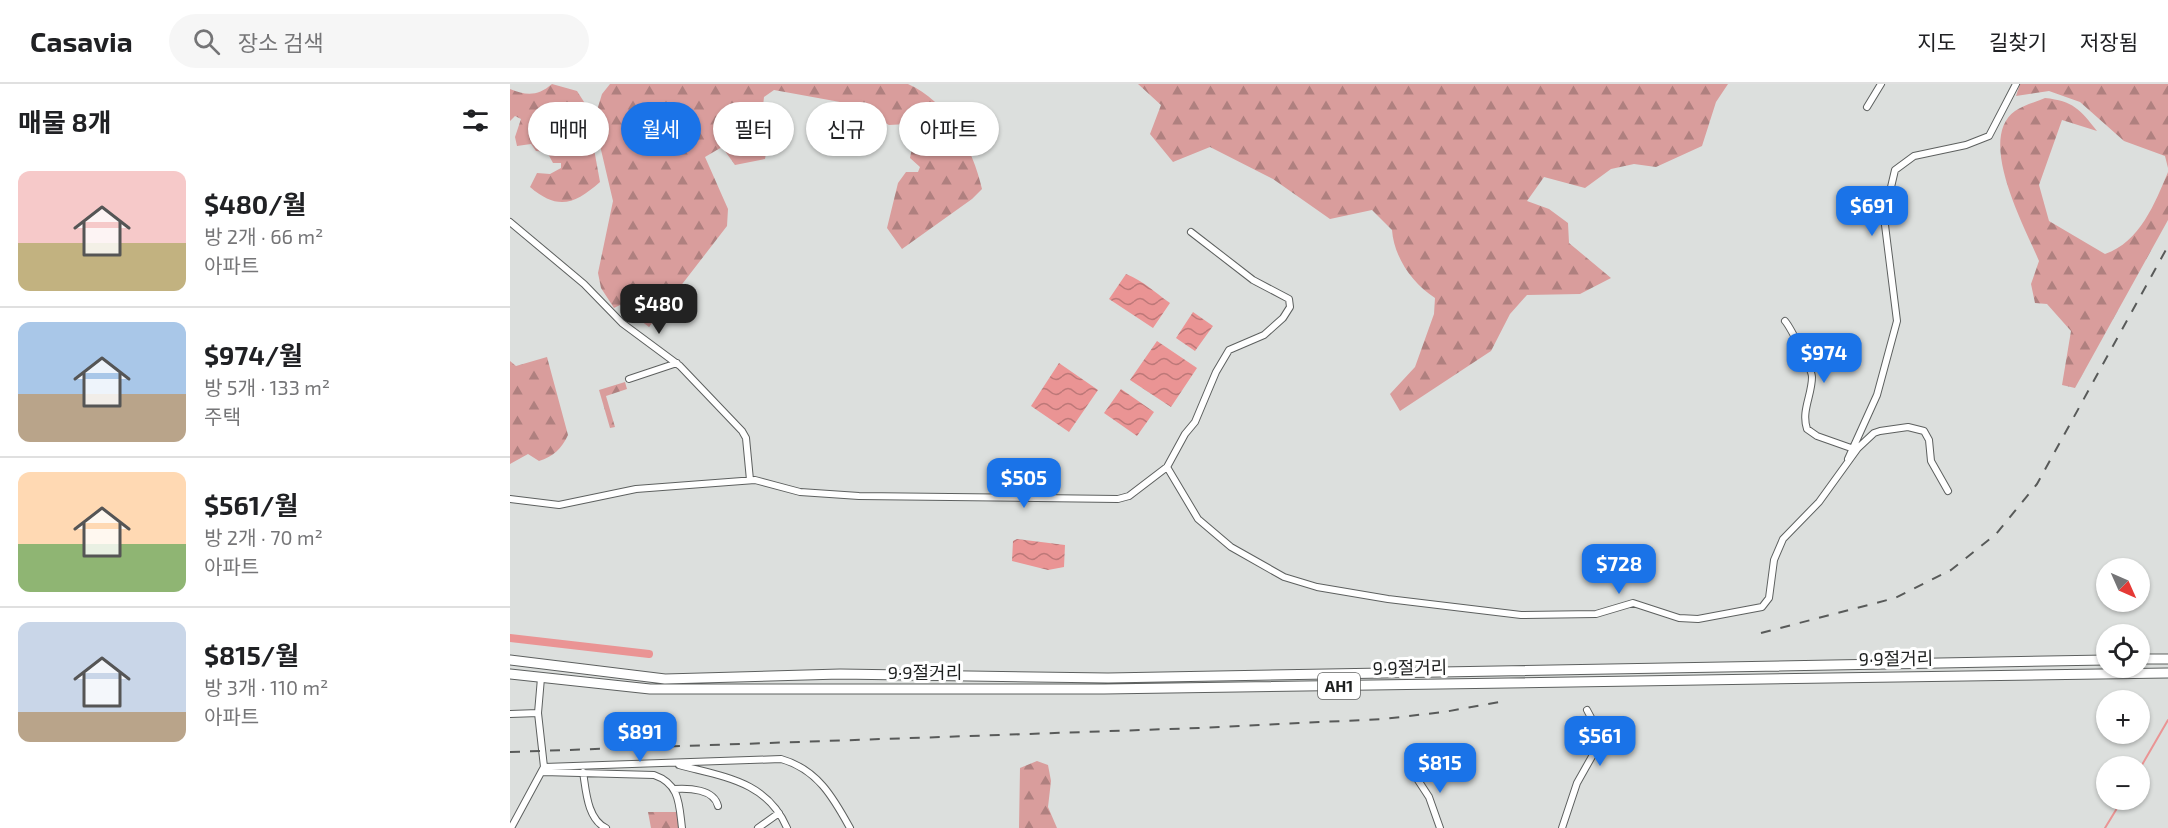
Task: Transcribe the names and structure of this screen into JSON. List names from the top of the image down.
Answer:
{
  "streets": {
    "highway": ["9·9절거리", "AH1"]
  },
  "north": "bottom right",
  "page": {
    "header": "Casavia",
    "search": "장소 검색",
    "nav": ["지도", "길찾기", "저장됨"],
    "heading": "매물 8개",
    "chip": [
      "매매",
      "월세",
      "필터",
      "신규",
      "아파트"
    ],
    "list": [
      {
        "name": "$480/월",
        "note": "방 2개 · 66 m² · 아파트"
      },
      {
        "name": "$974/월",
        "note": "방 5개 · 133 m² · 주택"
      },
      {
        "name": "$561/월",
        "note": "방 2개 · 70 m² · 아파트"
      },
      {
        "name": "$815/월",
        "note": "방 3개 · 110 m² · 아파트"
      }
    ],
    "price": [
      "$691",
      "$480",
      "$974",
      "$505",
      "$728",
      "$891",
      "$561",
      "$815"
    ],
    "map_buttons": ["+", "−"]
  }
}
